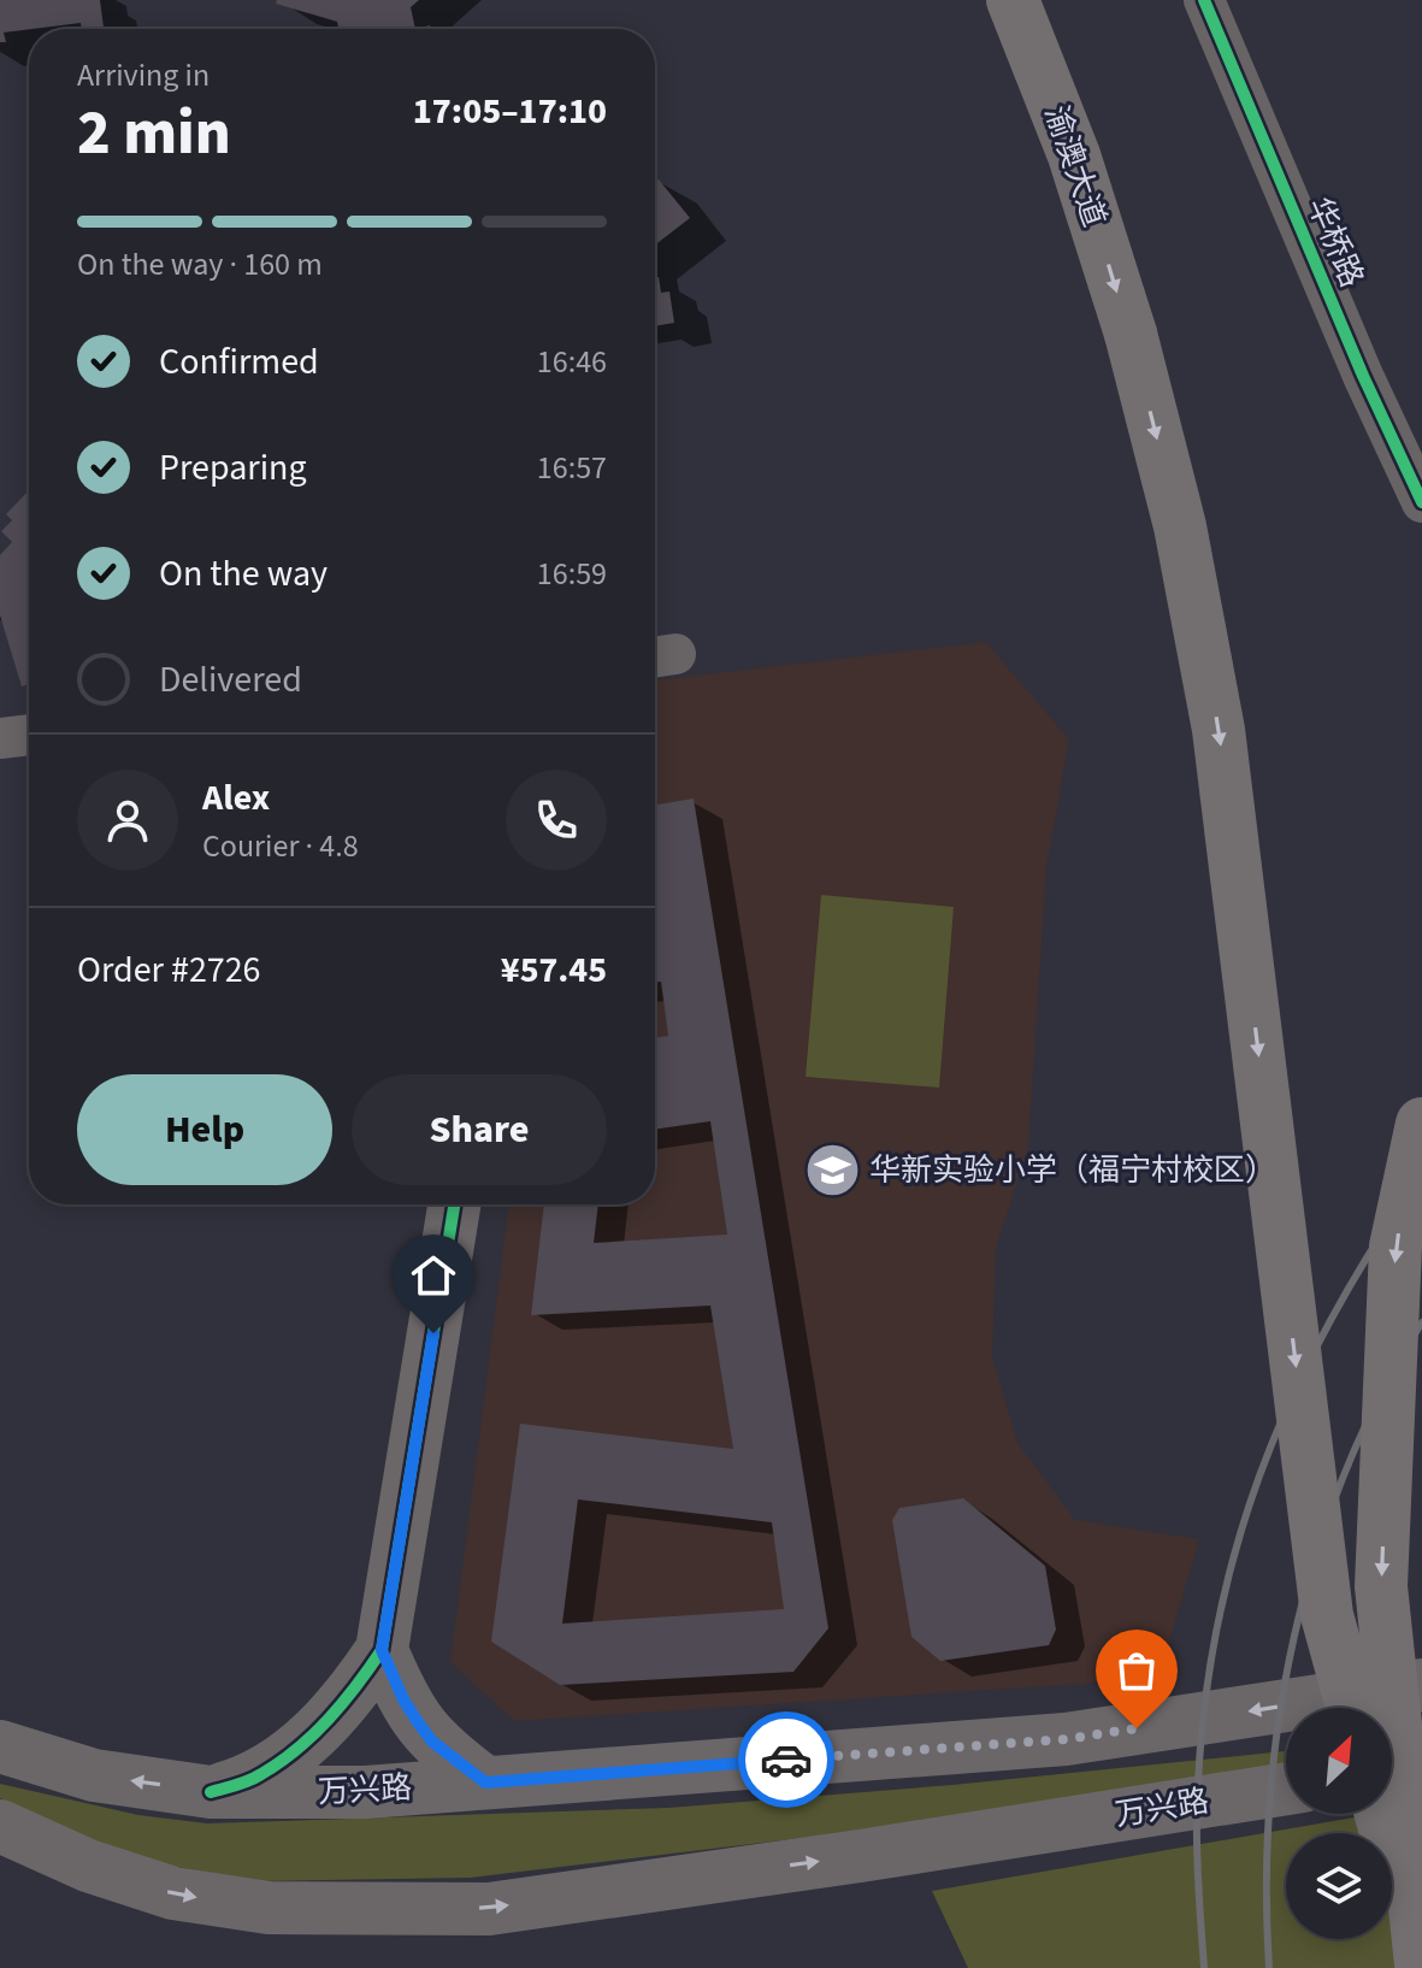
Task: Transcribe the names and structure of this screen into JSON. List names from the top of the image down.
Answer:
{
  "streets": {
    "main road": ["渝澳大道", "万兴路"],
    "street": ["华桥路"]
  },
  "places": {
    "school or university": ["华新实验小学（福宁村校区）"]
  },
  "north": "top right",
  "page": {
    "heading": ["2 min", "Arriving in", "17:05–17:10"],
    "panel": [
      "Alex",
      "Courier · 4.8",
      "Order #2726",
      "¥57.45"
    ],
    "bar": "On the way · 160 m",
    "list": [
      ["Confirmed", "16:46"],
      ["Preparing", "16:57"],
      ["On the way", "16:59"],
      "Delivered"
    ],
    "buttons": ["Help", "Share"]
  }
}
